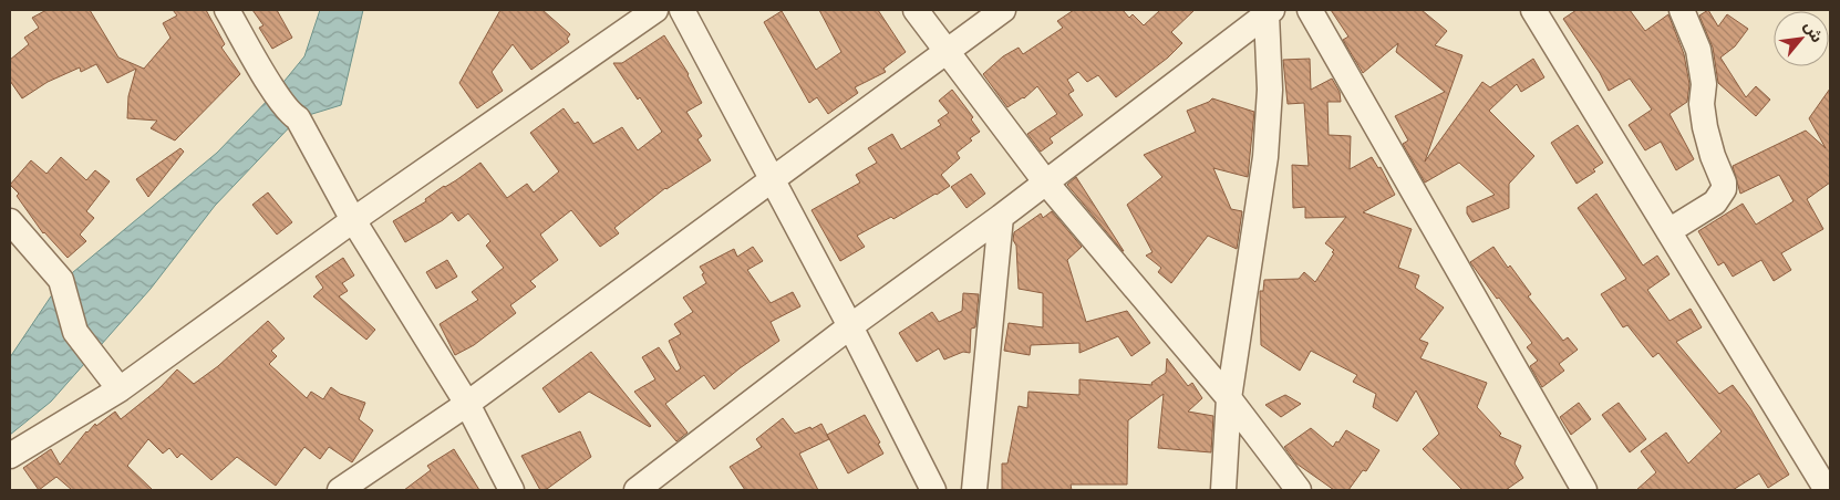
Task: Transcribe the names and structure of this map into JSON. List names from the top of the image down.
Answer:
{
  "north": "top right"
}
